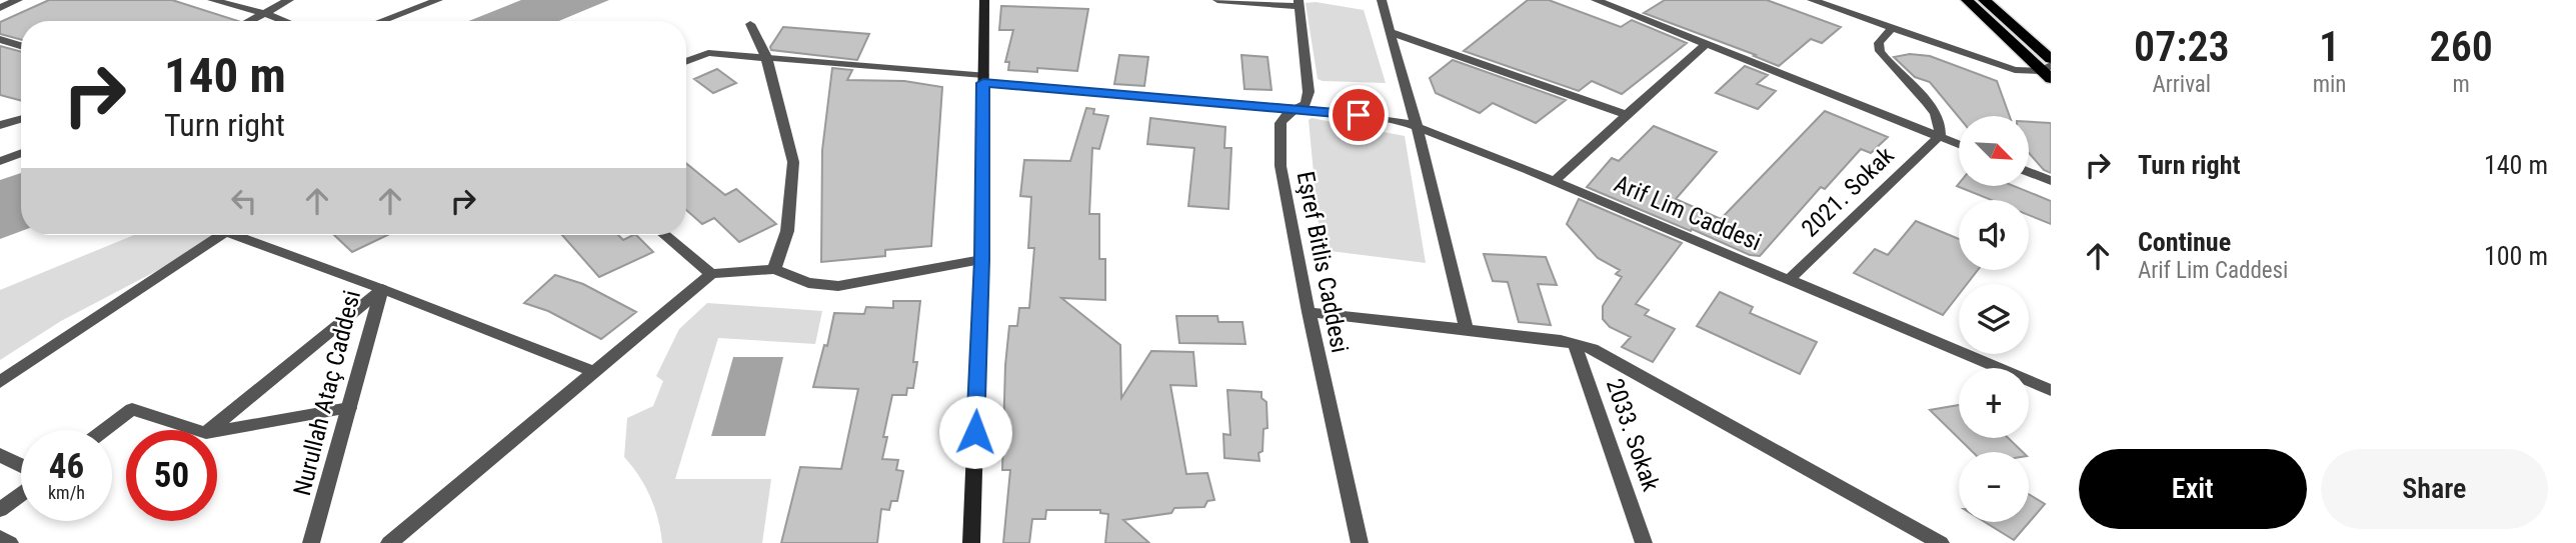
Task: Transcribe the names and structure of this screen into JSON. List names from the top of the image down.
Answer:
{
  "streets": {
    "street": [
      "2021. Sokak",
      "Arif Lim Caddesi",
      "Eşref Bitlis Caddesi",
      "Nurullah Ataç Caddesi",
      "2033. Sokak"
    ]
  },
  "crossings": [
    ["2021. Sokak", "Arif Lim Caddesi"],
    ["Arif Lim Caddesi", "Eşref Bitlis Caddesi"]
  ],
  "north": "bottom right",
  "page": {
    "eta": [
      "07:23",
      "Arrival",
      "1",
      "min",
      "260",
      "m"
    ],
    "turn": ["140 m", "Turn right"],
    "map_buttons": ["+", "−"],
    "list": [
      {
        "name": "Turn right",
        "value": "140 m"
      },
      {
        "name": "Continue",
        "note": "Arif Lim Caddesi",
        "value": "100 m"
      }
    ],
    "speed": "46 km/h",
    "limit": "50",
    "buttons": ["Exit", "Share"]
  }
}
